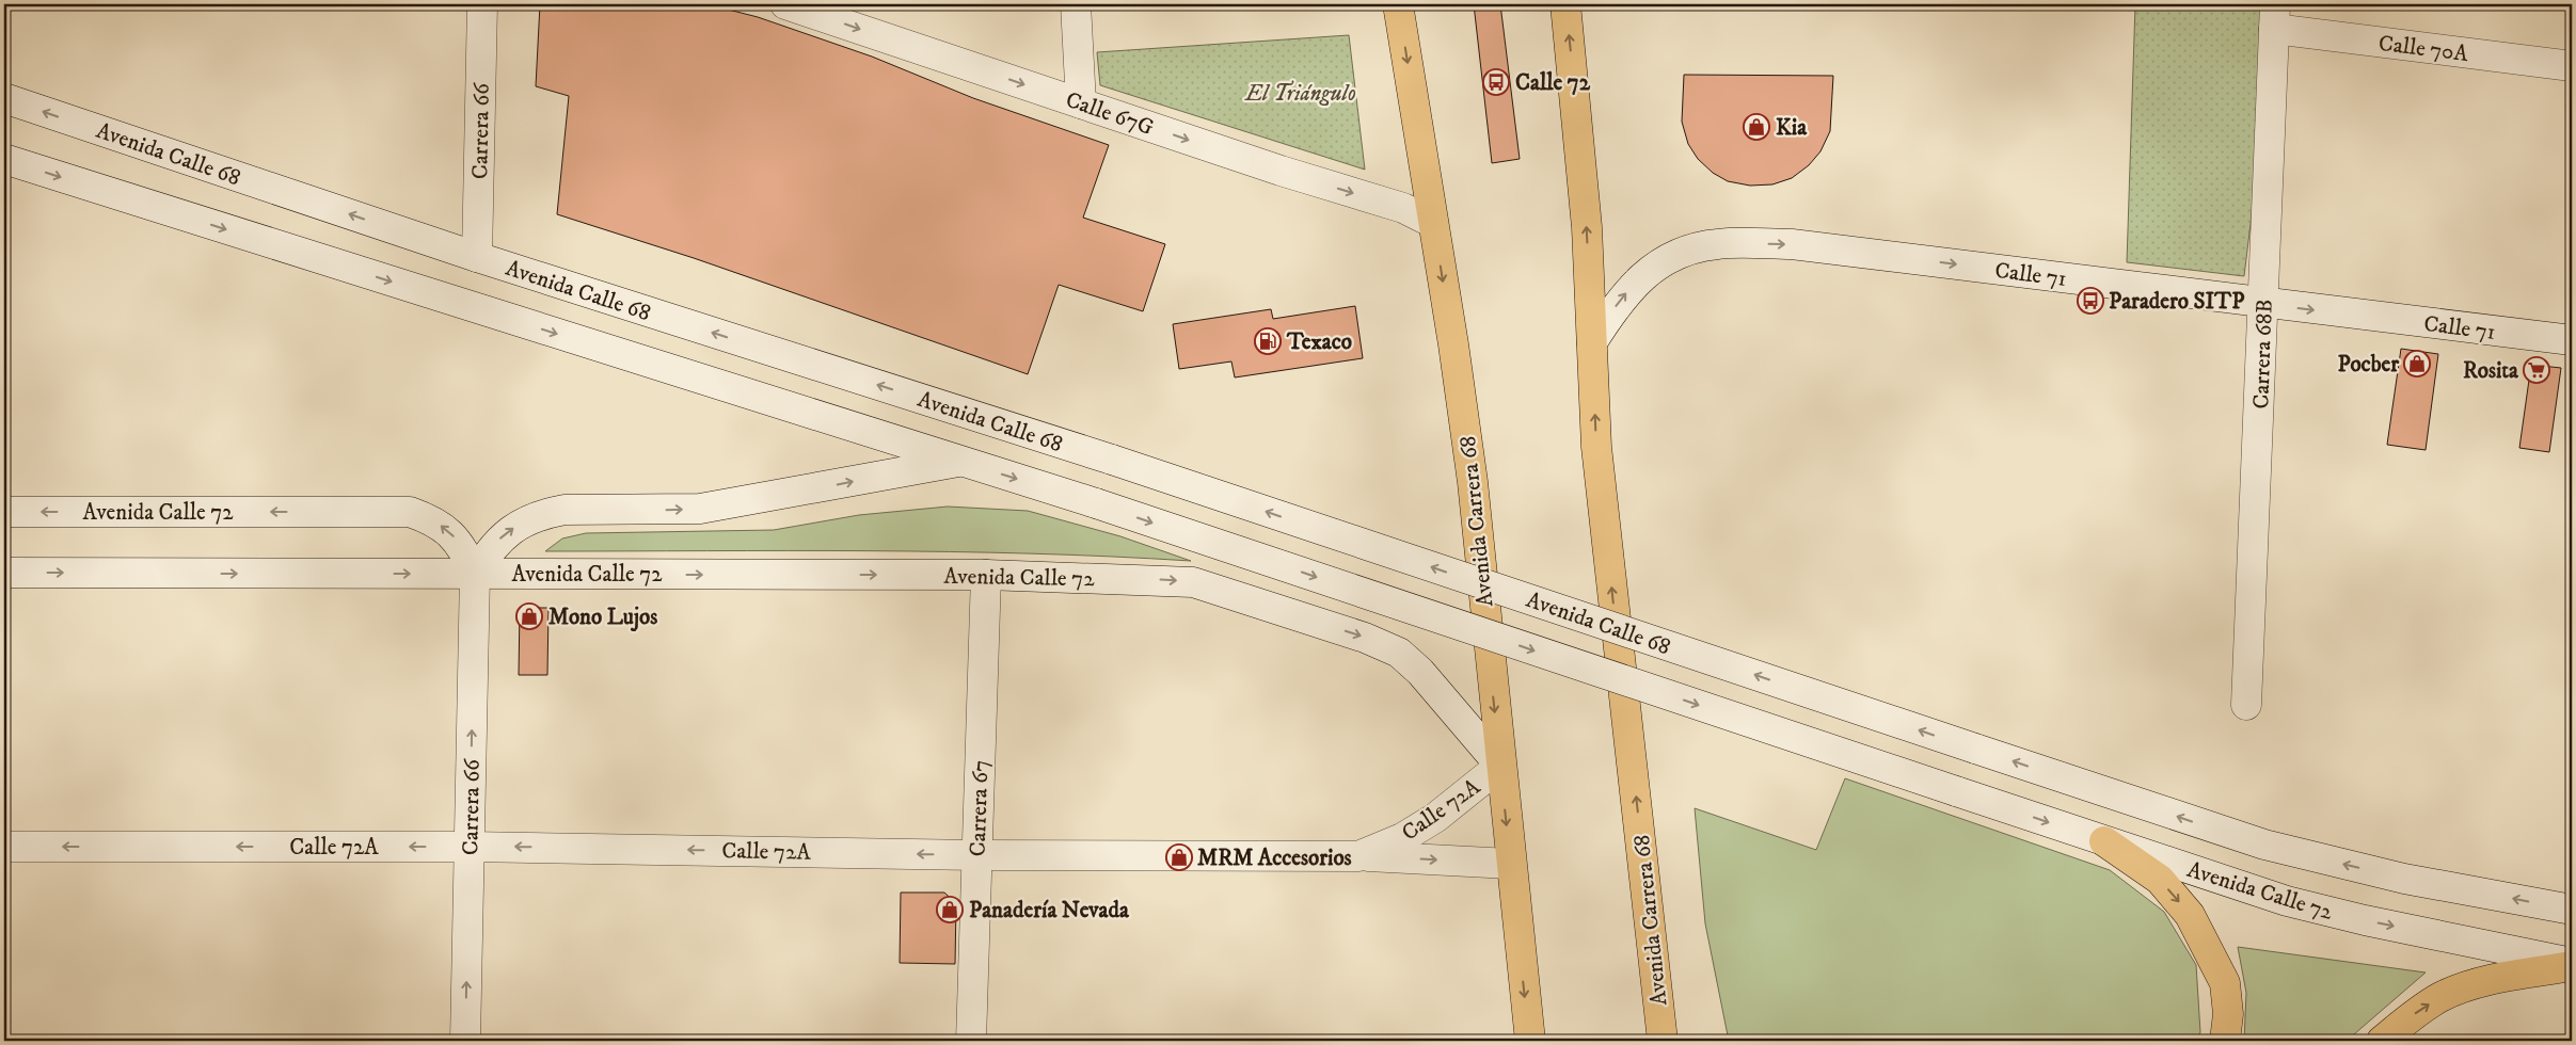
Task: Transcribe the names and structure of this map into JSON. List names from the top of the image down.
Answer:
{
  "streets": {
    "main road": [
      "Calle 70A",
      "Calle 67G",
      "Carrera 66",
      "Avenida Calle 68",
      "Calle 71",
      "Carrera 68B",
      "Avenida Calle 72",
      "Avenida Carrera 68",
      "Carrera 67",
      "Calle 72A"
    ]
  },
  "crossings": [
    ["Calle 70A", "Carrera 68B"],
    ["Calle 67G", "Avenida Carrera 68"],
    ["Carrera 66", "Avenida Calle 68"],
    ["Carrera 66", "Avenida Calle 72"],
    ["Carrera 66", "Calle 72A"],
    ["Avenida Calle 68", "Avenida Calle 72"],
    ["Calle 71", "Carrera 68B"],
    ["Calle 71", "Avenida Carrera 68"],
    ["Avenida Calle 72", "Avenida Carrera 68"],
    ["Avenida Calle 72", "Carrera 67"],
    ["Avenida Calle 72", "Calle 72A"],
    ["Avenida Carrera 68", "Calle 72A"],
    ["Carrera 67", "Calle 72A"]
  ],
  "one_way": [
    "Calle 67G",
    "Carrera 66",
    "Calle 71",
    "Calle 72A"
  ],
  "parks": ["El Triángulo"],
  "places": {
    "bus stop": ["Calle 72", "Paradero SITP"],
    "shop": [
      "Kia",
      "Pocber",
      "Mono Lujos",
      "MRM Accesorios",
      "Panadería Nevada"
    ],
    "fuel station": ["Texaco"],
    "supermarket": ["Rosita"]
  }
}
